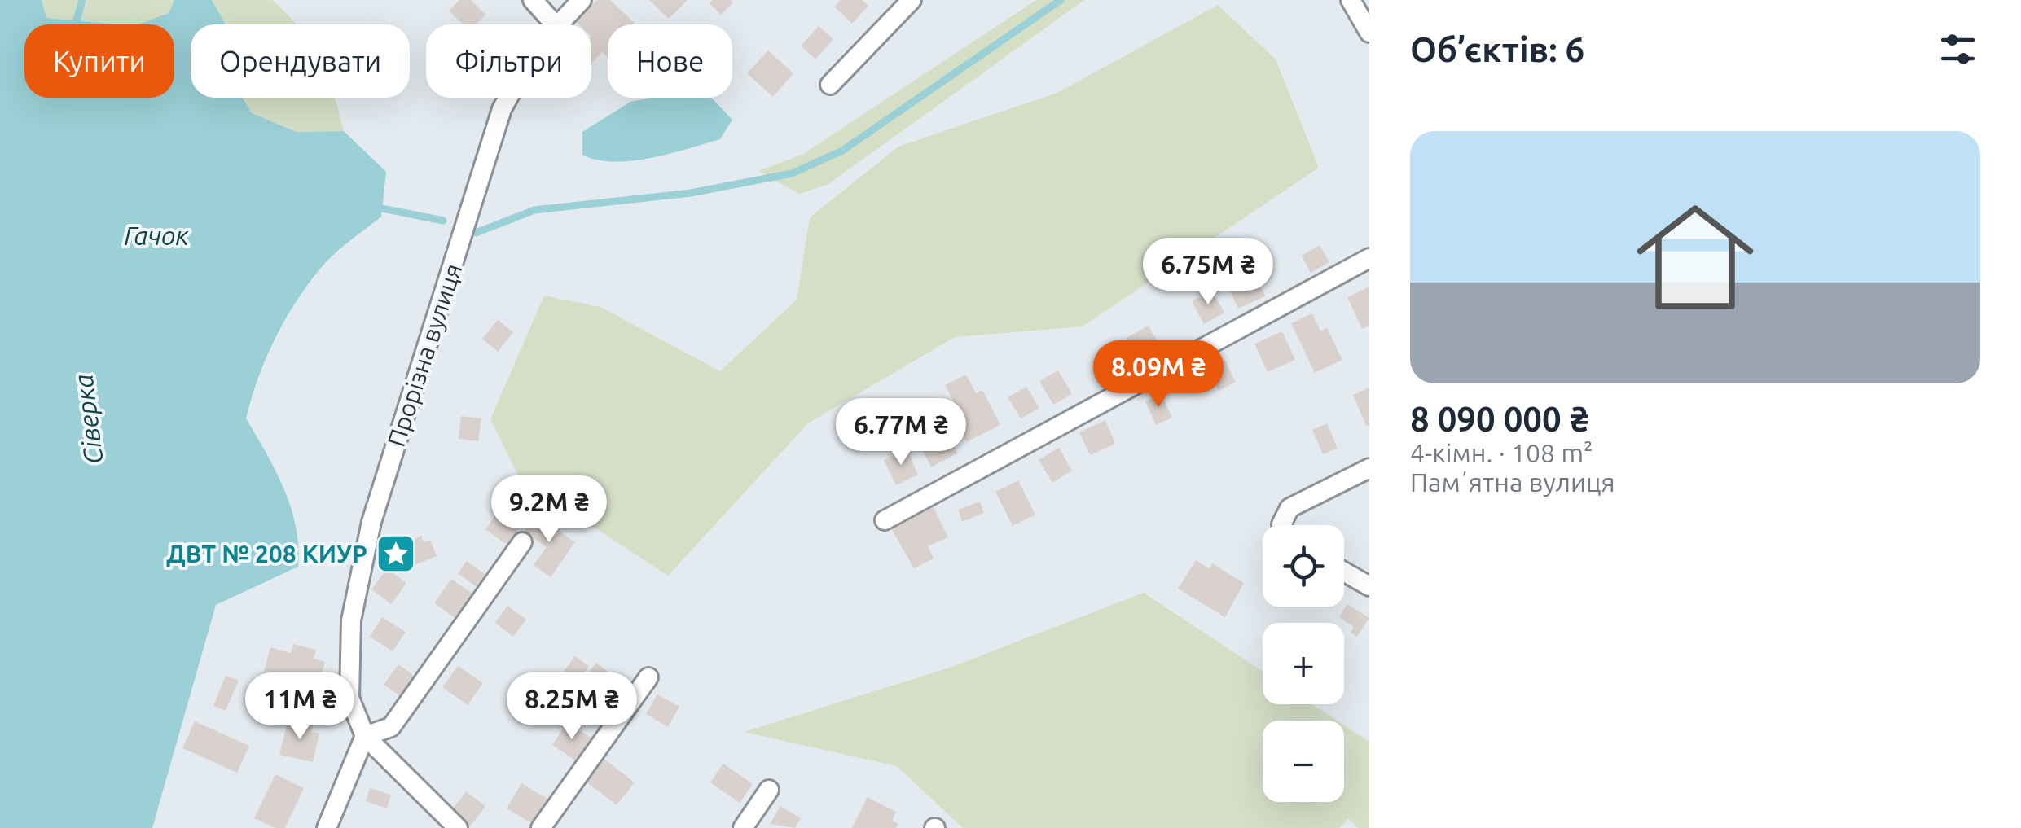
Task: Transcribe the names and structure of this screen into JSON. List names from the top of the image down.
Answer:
{
  "streets": {
    "street": ["Прорізна вулиця"]
  },
  "water": ["Гачок", "Сіверка"],
  "places": {
    "place": ["ДВТ № 208 КИУР"]
  },
  "page": {
    "heading": "Об’єктів: 6",
    "chip": [
      "Купити",
      "Орендувати",
      "Фільтри",
      "Нове"
    ],
    "list": [
      {
        "name": "8 090 000 ₴",
        "note": "4-кімн. · 108 m² · Памʼятна вулиця"
      }
    ],
    "price": [
      "6.75M ₴",
      "8.09M ₴",
      "6.77M ₴",
      "9.2M ₴",
      "11M ₴",
      "8.25M ₴"
    ],
    "map_buttons": ["+", "−"]
  }
}
